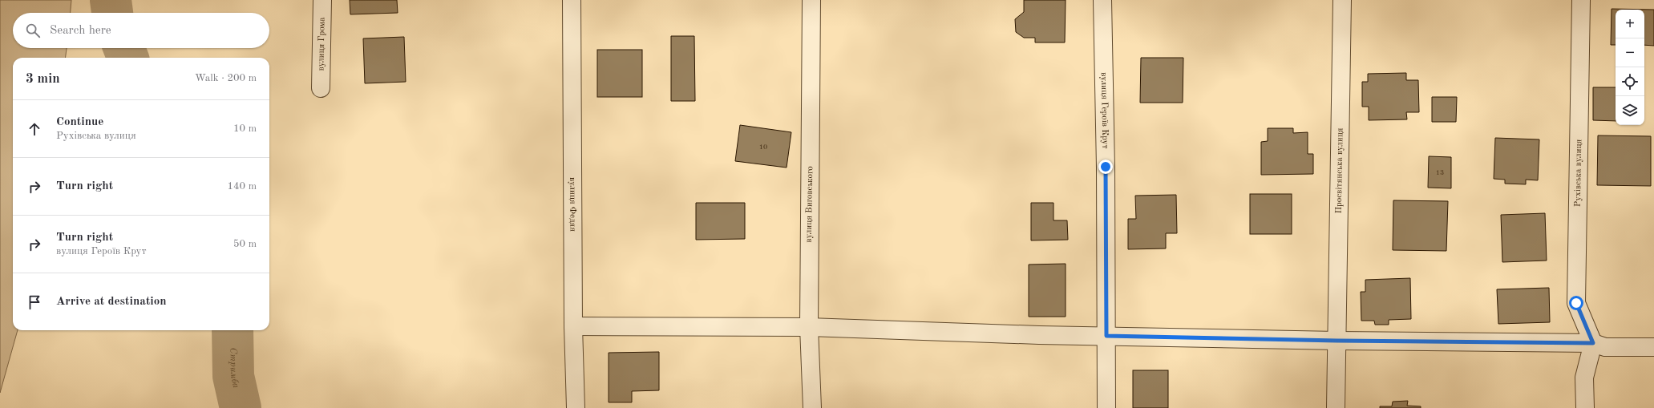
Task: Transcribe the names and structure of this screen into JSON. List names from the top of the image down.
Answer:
{
  "streets": {
    "street": [
      "вулиця Грома",
      "вулиця Героїв Крут",
      "Просвітянська вулиця",
      "Рухівська вулиця",
      "вулиця Федяя",
      "вулиця Виговського"
    ]
  },
  "water": ["Стримба"],
  "house_numbers": ["10", "13"],
  "page": {
    "map_buttons": ["+", "−"],
    "search": "Search here",
    "heading": ["3 min", "Walk · 200 m"],
    "list": [
      ["Continue", "Рухівська вулиця", "10 m"],
      ["Turn right", "140 m"],
      ["Turn right", "вулиця Героїв Крут", "50 m"],
      "Arrive at destination"
    ]
  }
}
